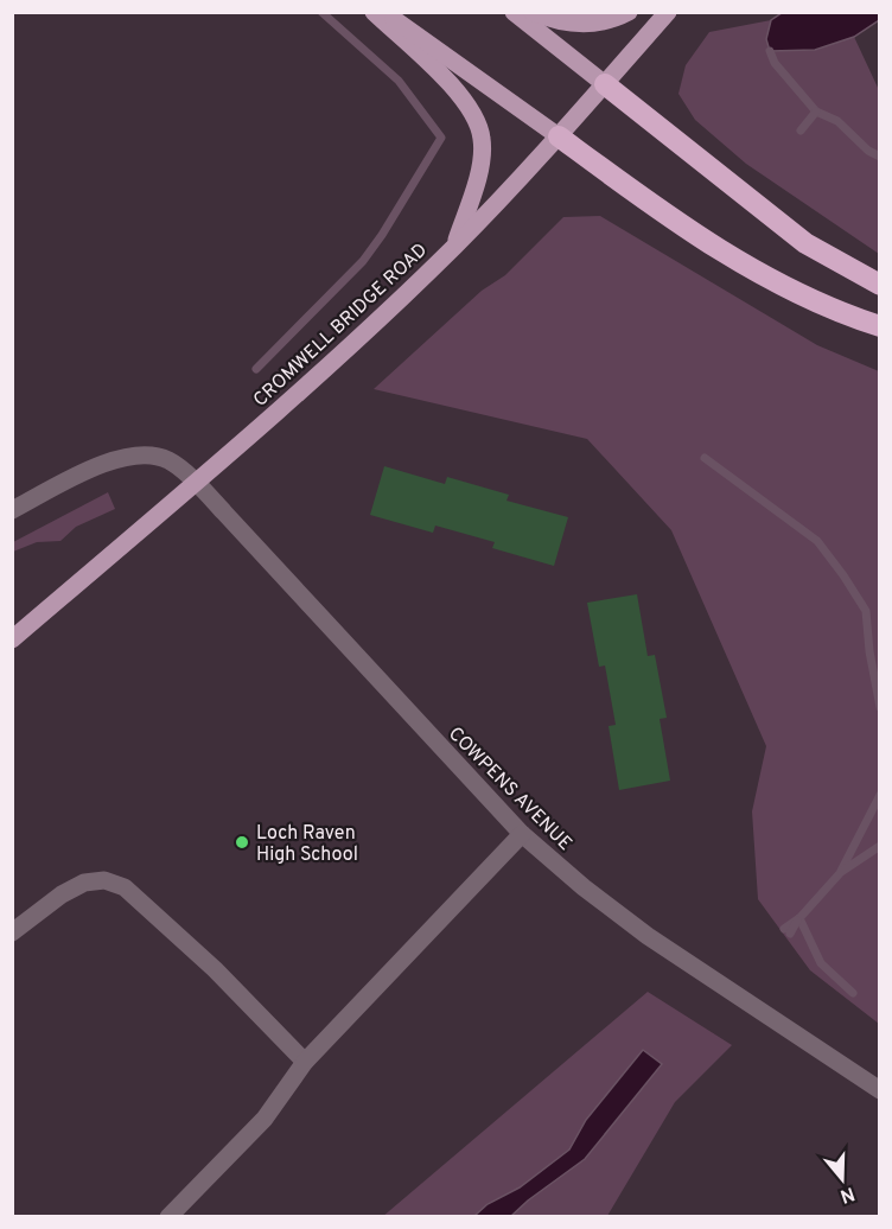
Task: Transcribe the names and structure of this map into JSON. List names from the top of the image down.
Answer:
{
  "streets": {
    "main road": ["CROMWELL BRIDGE ROAD"],
    "street": ["COWPENS AVENUE"]
  },
  "crossings": [
    ["CROMWELL BRIDGE ROAD", "COWPENS AVENUE"]
  ],
  "places": ["Loch Raven High School"],
  "north": "bottom"
}
